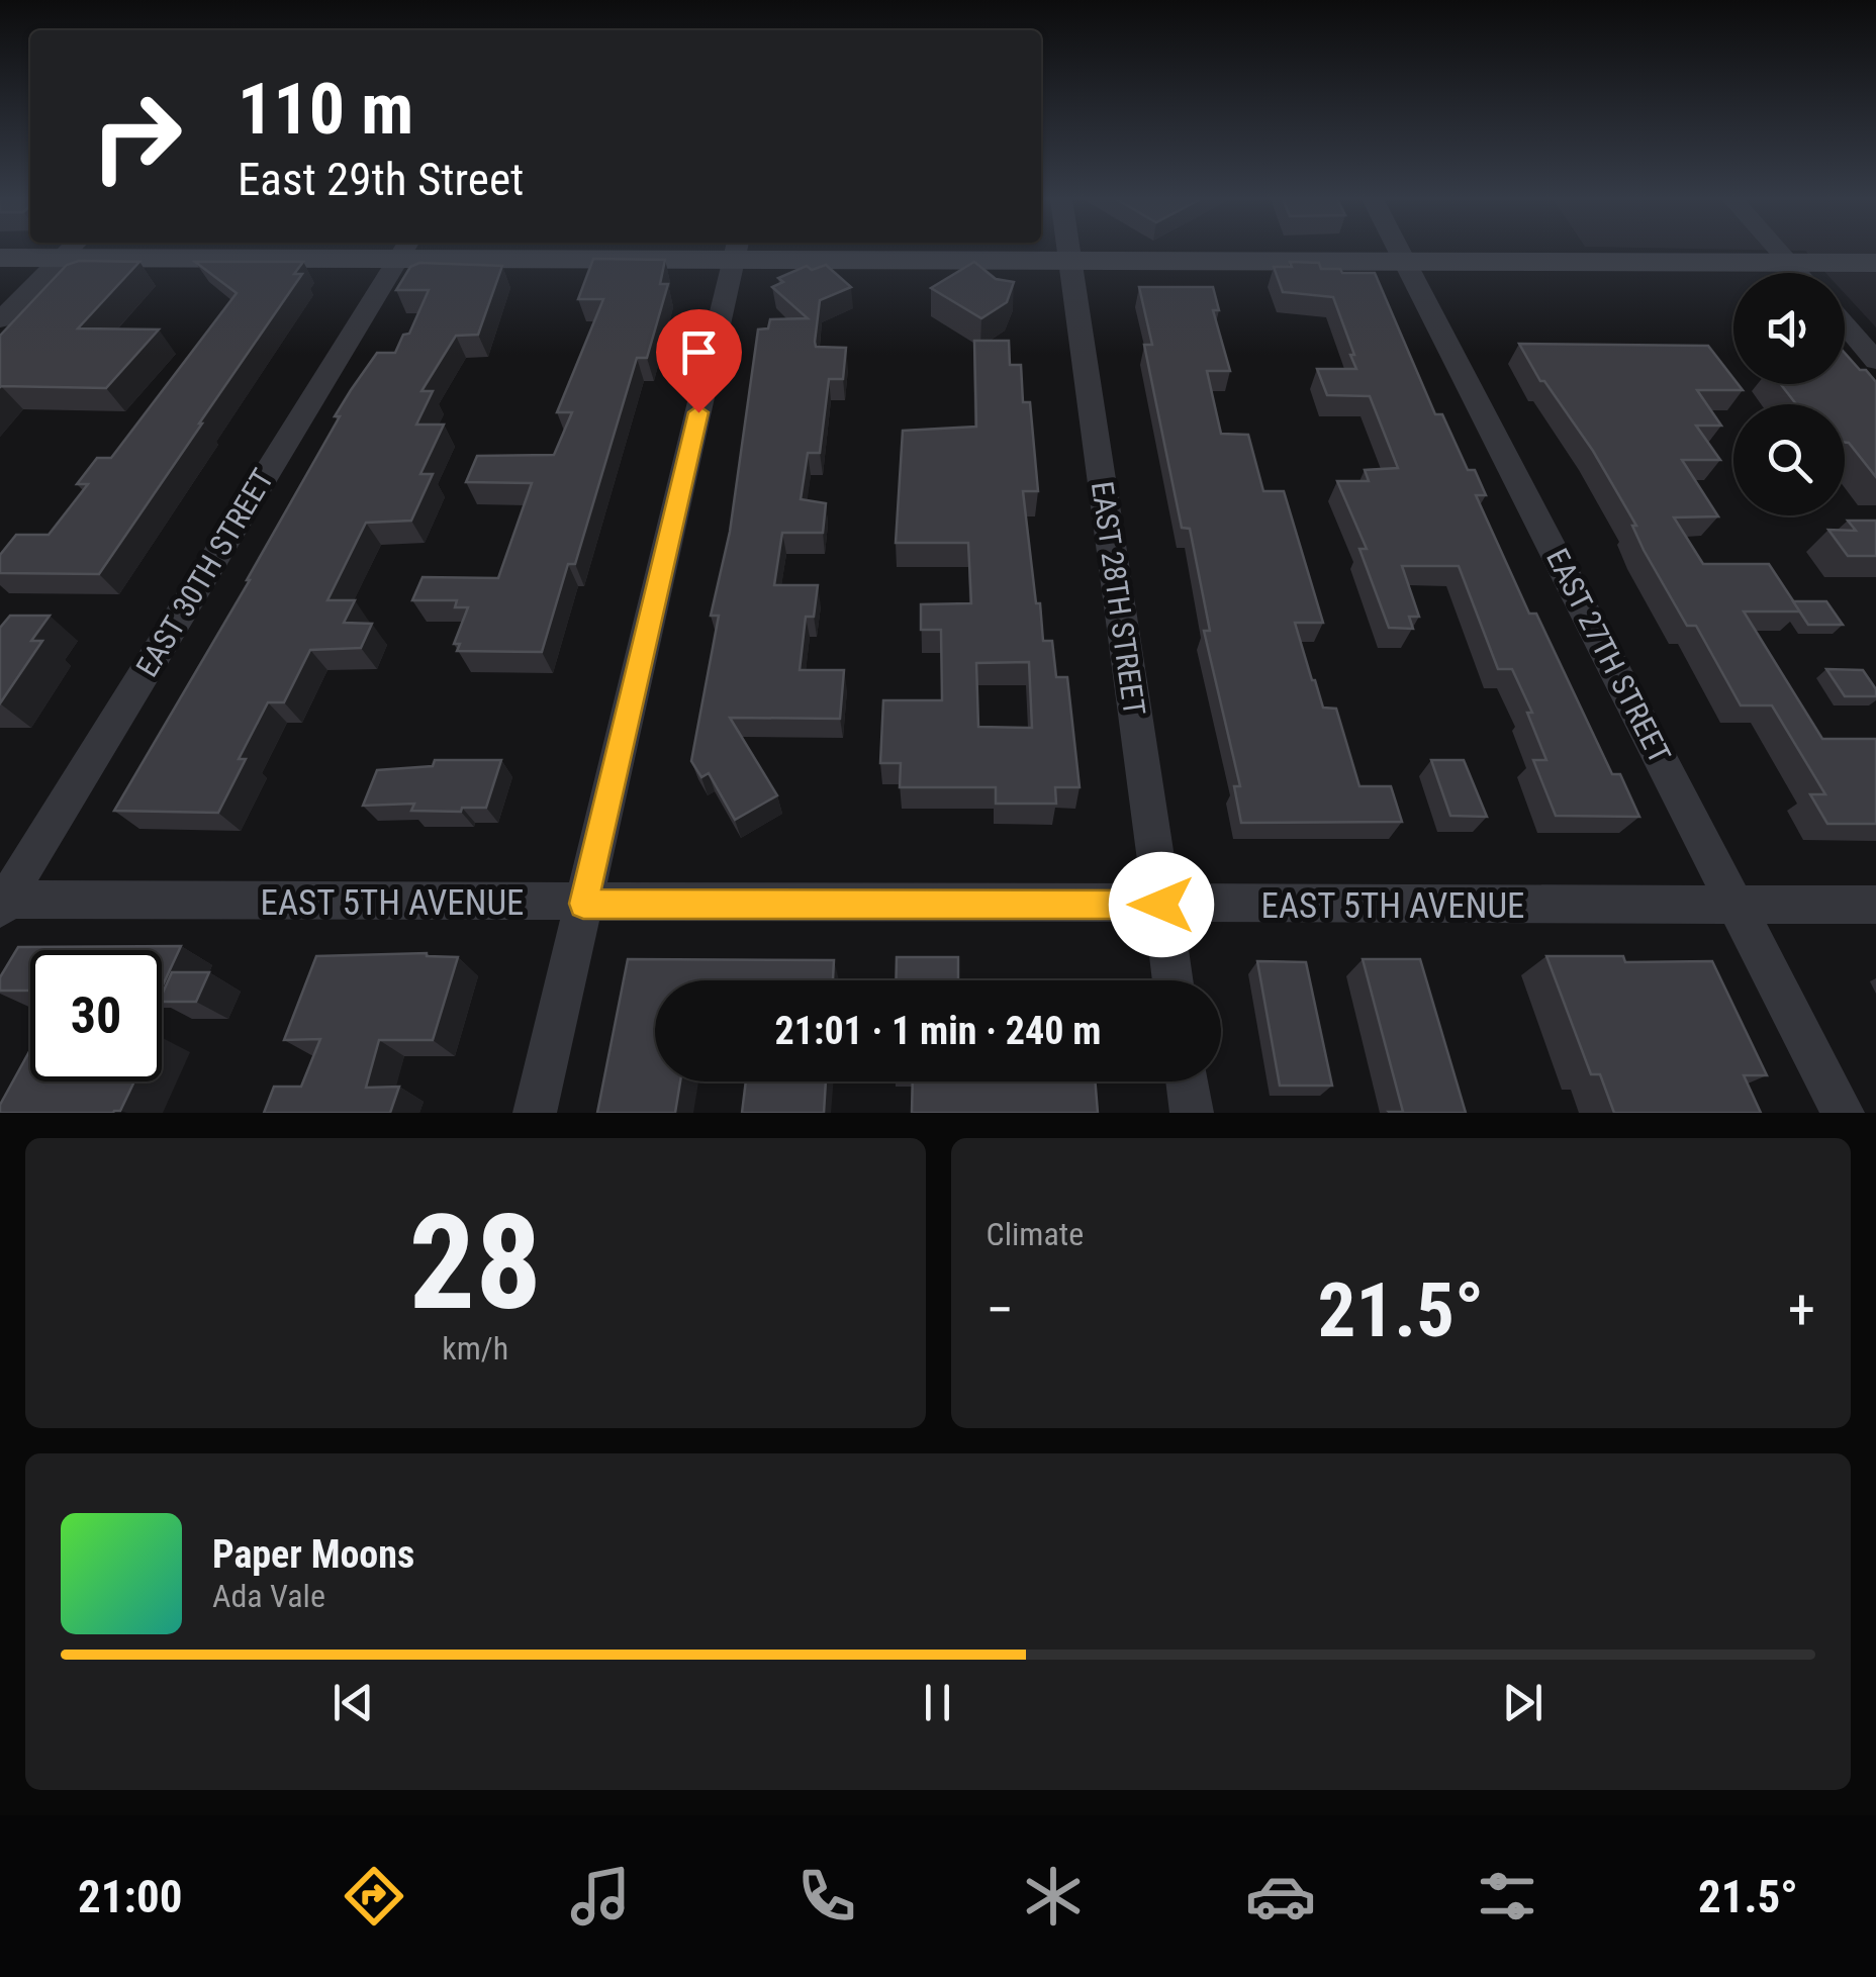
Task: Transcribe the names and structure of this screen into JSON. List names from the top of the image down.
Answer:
{
  "streets": {
    "street": [
      "EAST 30TH STREET",
      "EAST 28TH STREET",
      "EAST 27TH STREET",
      "EAST 5TH AVENUE"
    ]
  },
  "crossings": [
    ["EAST 30TH STREET", "EAST 5TH AVENUE"],
    ["EAST 28TH STREET", "EAST 5TH AVENUE"],
    ["EAST 27TH STREET", "EAST 5TH AVENUE"]
  ],
  "page": {
    "turn": ["110 m", "East 29th Street"],
    "limit": "30",
    "trip": "21:01 · 1 min · 240 m",
    "tile": [
      ["28", "km/h"],
      "Climate"
    ],
    "heat": ["−", "21.5°", "+"],
    "song": ["Paper Moons", "Ada Vale"],
    "tabs": ["21:00", "21.5°"]
  }
}
